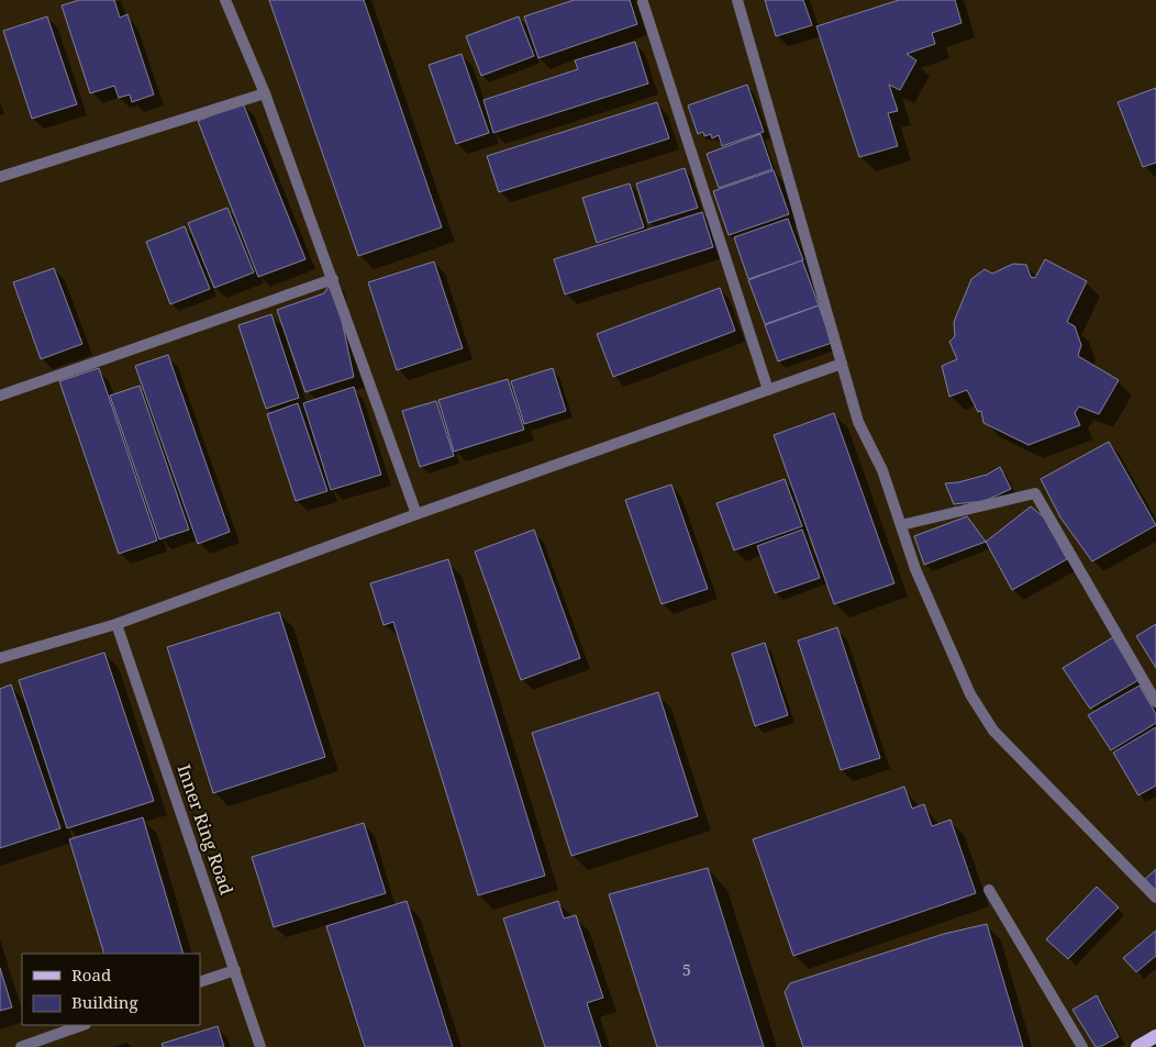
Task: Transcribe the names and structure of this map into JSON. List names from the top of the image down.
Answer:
{
  "streets": {
    "street": ["Inner Ring Road"]
  },
  "house_numbers": ["5"],
  "legend": ["Road", "Building"]
}
